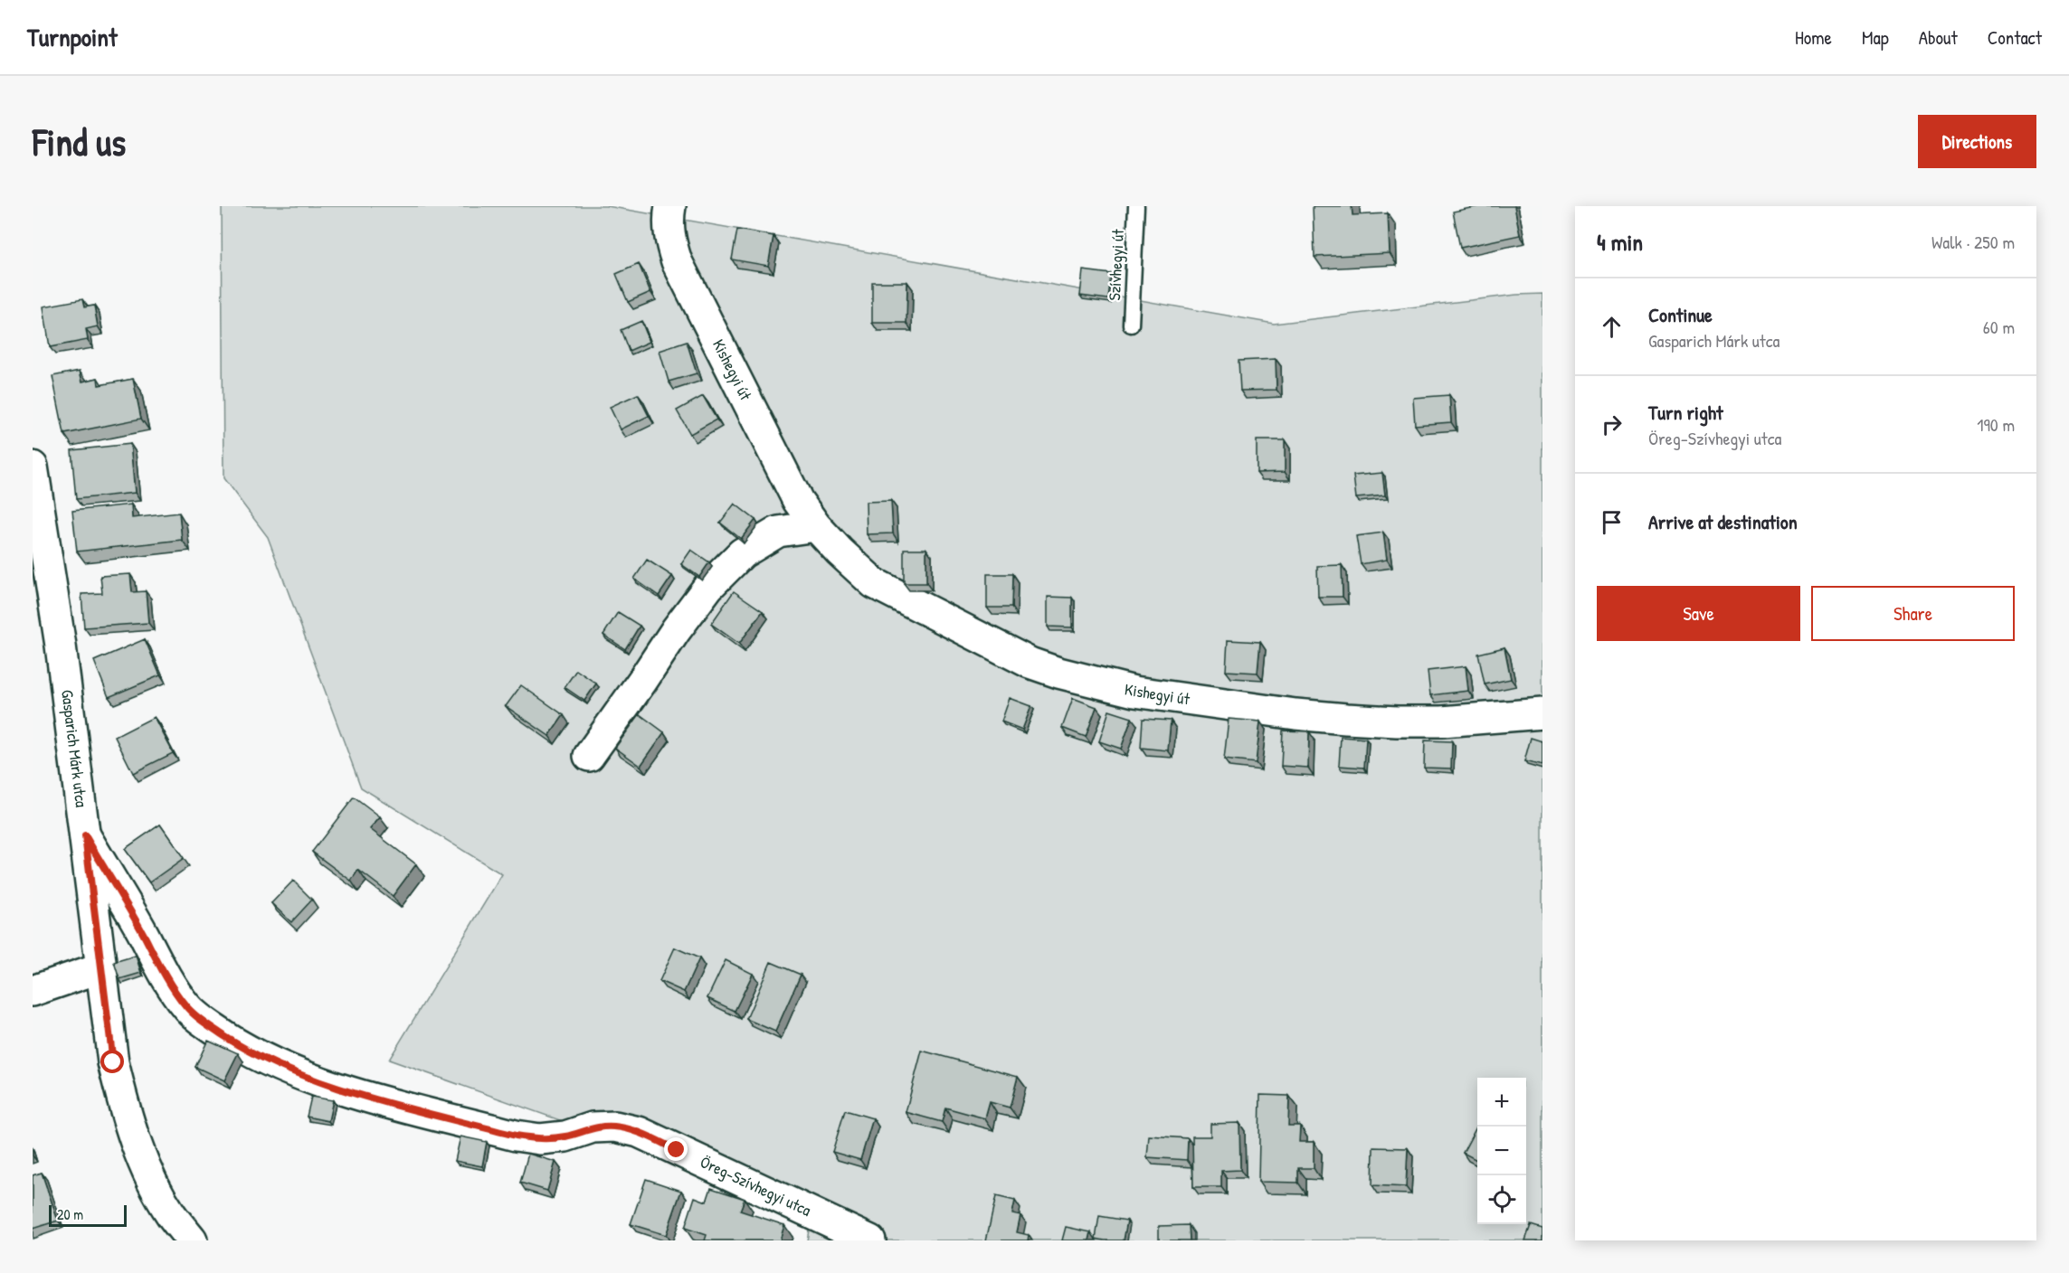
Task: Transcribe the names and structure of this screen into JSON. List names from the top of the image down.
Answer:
{
  "streets": {
    "street": ["Kishegyi út", "Gasparich Márk utca", "Öreg-Szívhegyi utca"],
    "lane": ["Szívhegyi út"]
  },
  "crossings": [
    ["Gasparich Márk utca", "Öreg-Szívhegyi utca"]
  ],
  "scale_bar": "20 m",
  "page": {
    "header": "Turnpoint",
    "nav": [
      "Home",
      "Map",
      "About",
      "Contact"
    ],
    "buttons": [
      "Directions",
      ["Save", "Share"]
    ],
    "title": "Find us",
    "heading": ["4 min", "Walk · 250 m"],
    "list": [
      ["Continue", "Gasparich Márk utca", "60 m"],
      ["Turn right", "Öreg-Szívhegyi utca", "190 m"],
      "Arrive at destination"
    ],
    "map_buttons": ["+", "−"],
    "scale": "20 m"
  }
}
